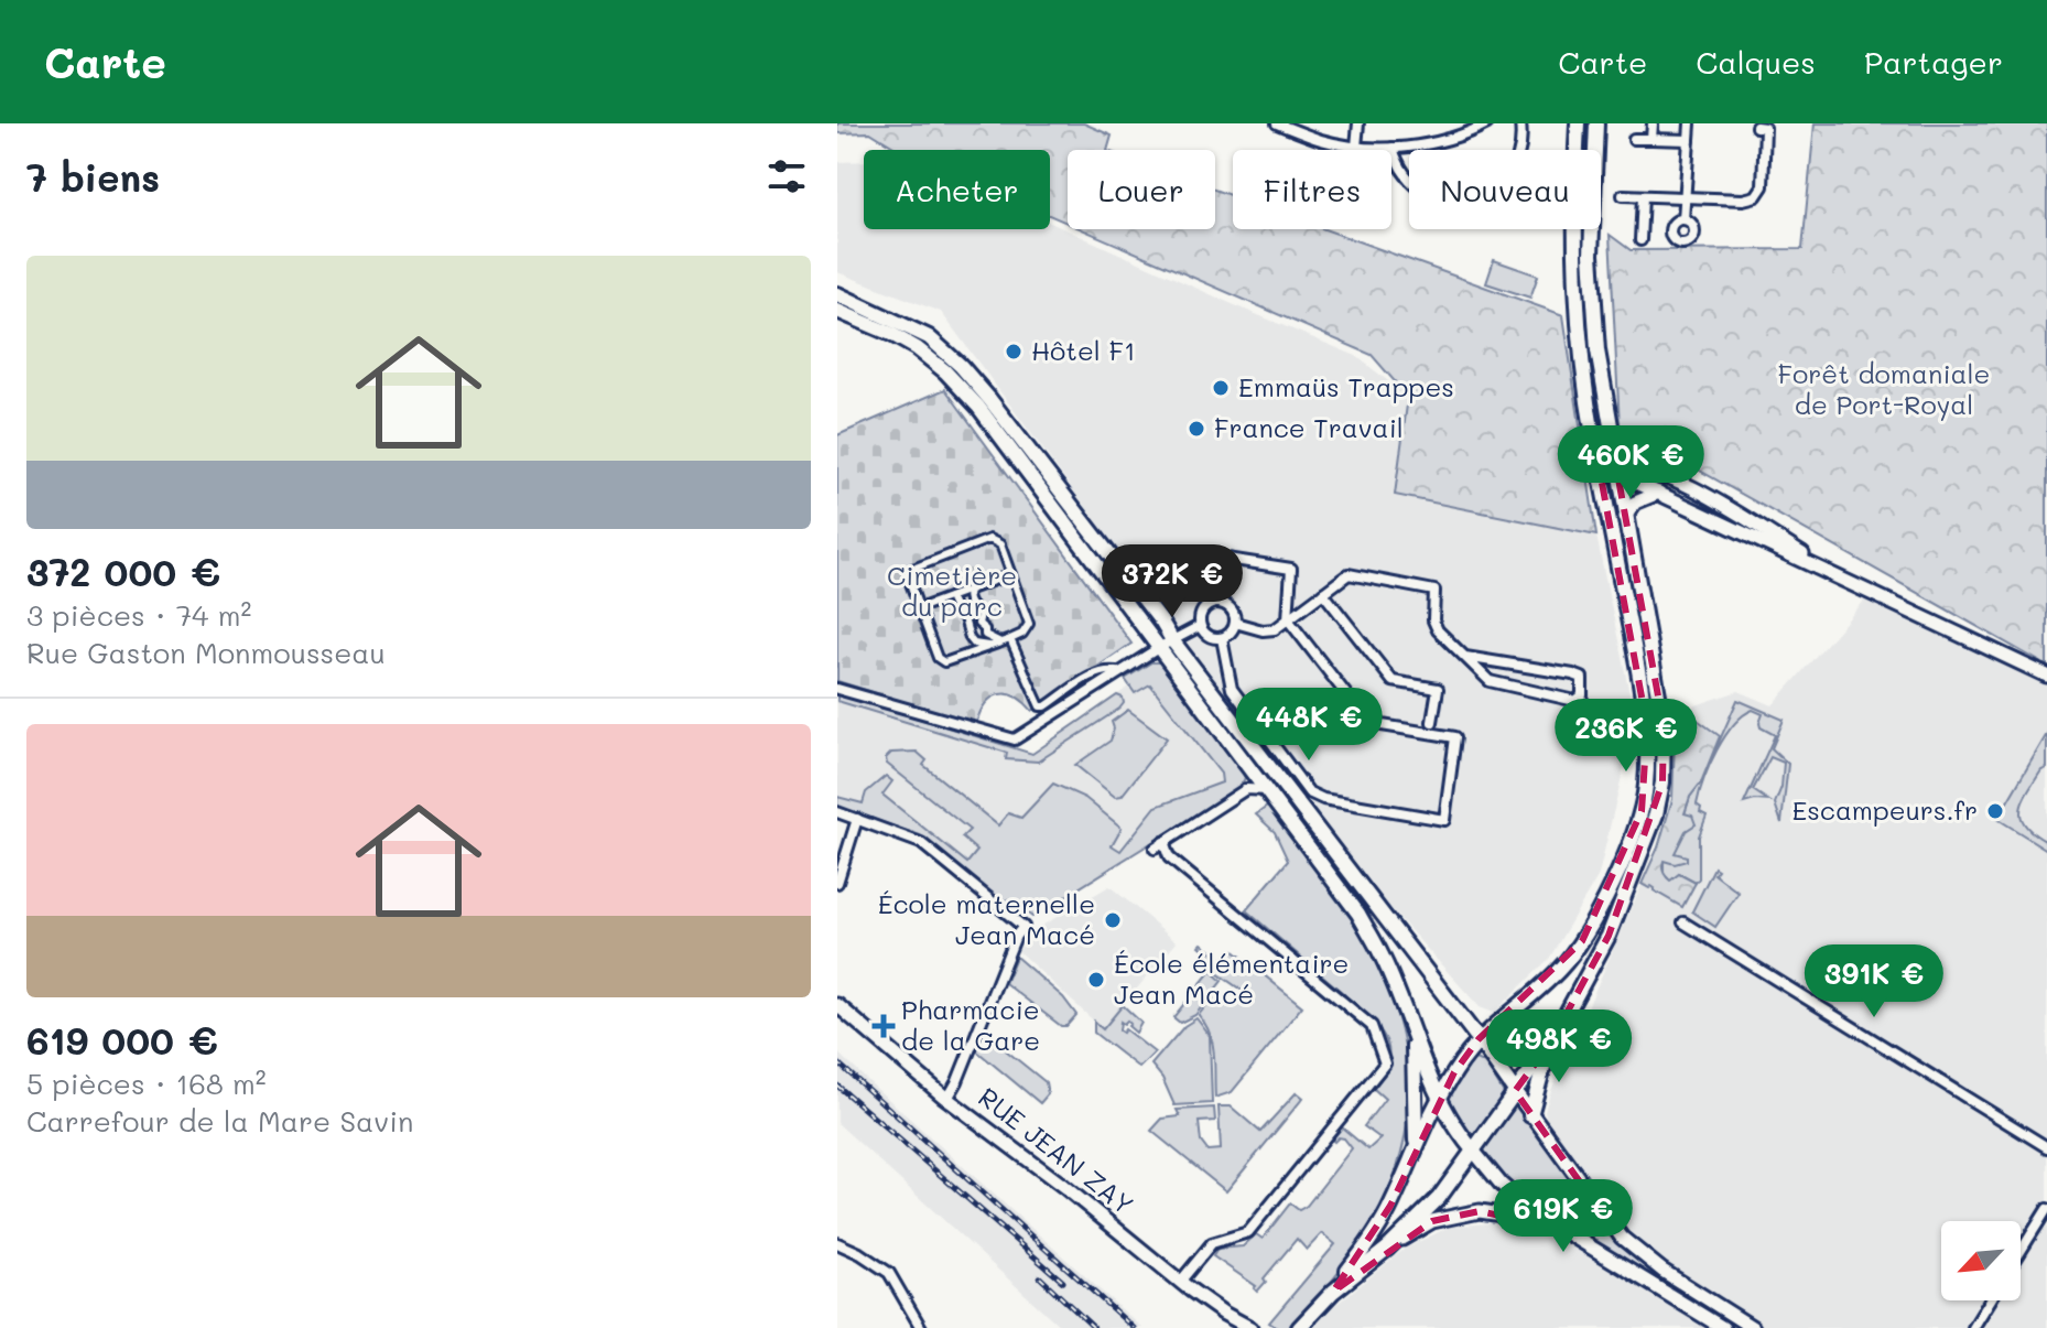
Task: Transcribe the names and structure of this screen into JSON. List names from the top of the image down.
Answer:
{
  "streets": {
    "street": ["RUE JEAN ZAY"]
  },
  "parks": ["Forêt domaniale de Port-Royal", "Cimetière du parc"],
  "places": {
    "other": [
      "Hôtel F1",
      "Emmaüs Trappes",
      "France Travail",
      "Escampeurs.fr",
      "École maternelle Jean Macé",
      "École élémentaire Jean Macé"
    ],
    "health": ["Pharmacie de la Gare"]
  },
  "north": "bottom left",
  "page": {
    "header": "Carte",
    "nav": ["Carte", "Calques", "Partager"],
    "heading": "7 biens",
    "chip": [
      "Acheter",
      "Louer",
      "Filtres",
      "Nouveau"
    ],
    "list": [
      {
        "name": "372 000 €",
        "note": "3 pièces · 74 m² · Rue Gaston Monmousseau"
      },
      {
        "name": "619 000 €",
        "note": "5 pièces · 168 m² · Carrefour de la Mare Savin"
      }
    ],
    "price": [
      "460K €",
      "372K €",
      "448K €",
      "236K €",
      "391K €",
      "498K €",
      "619K €"
    ]
  }
}
